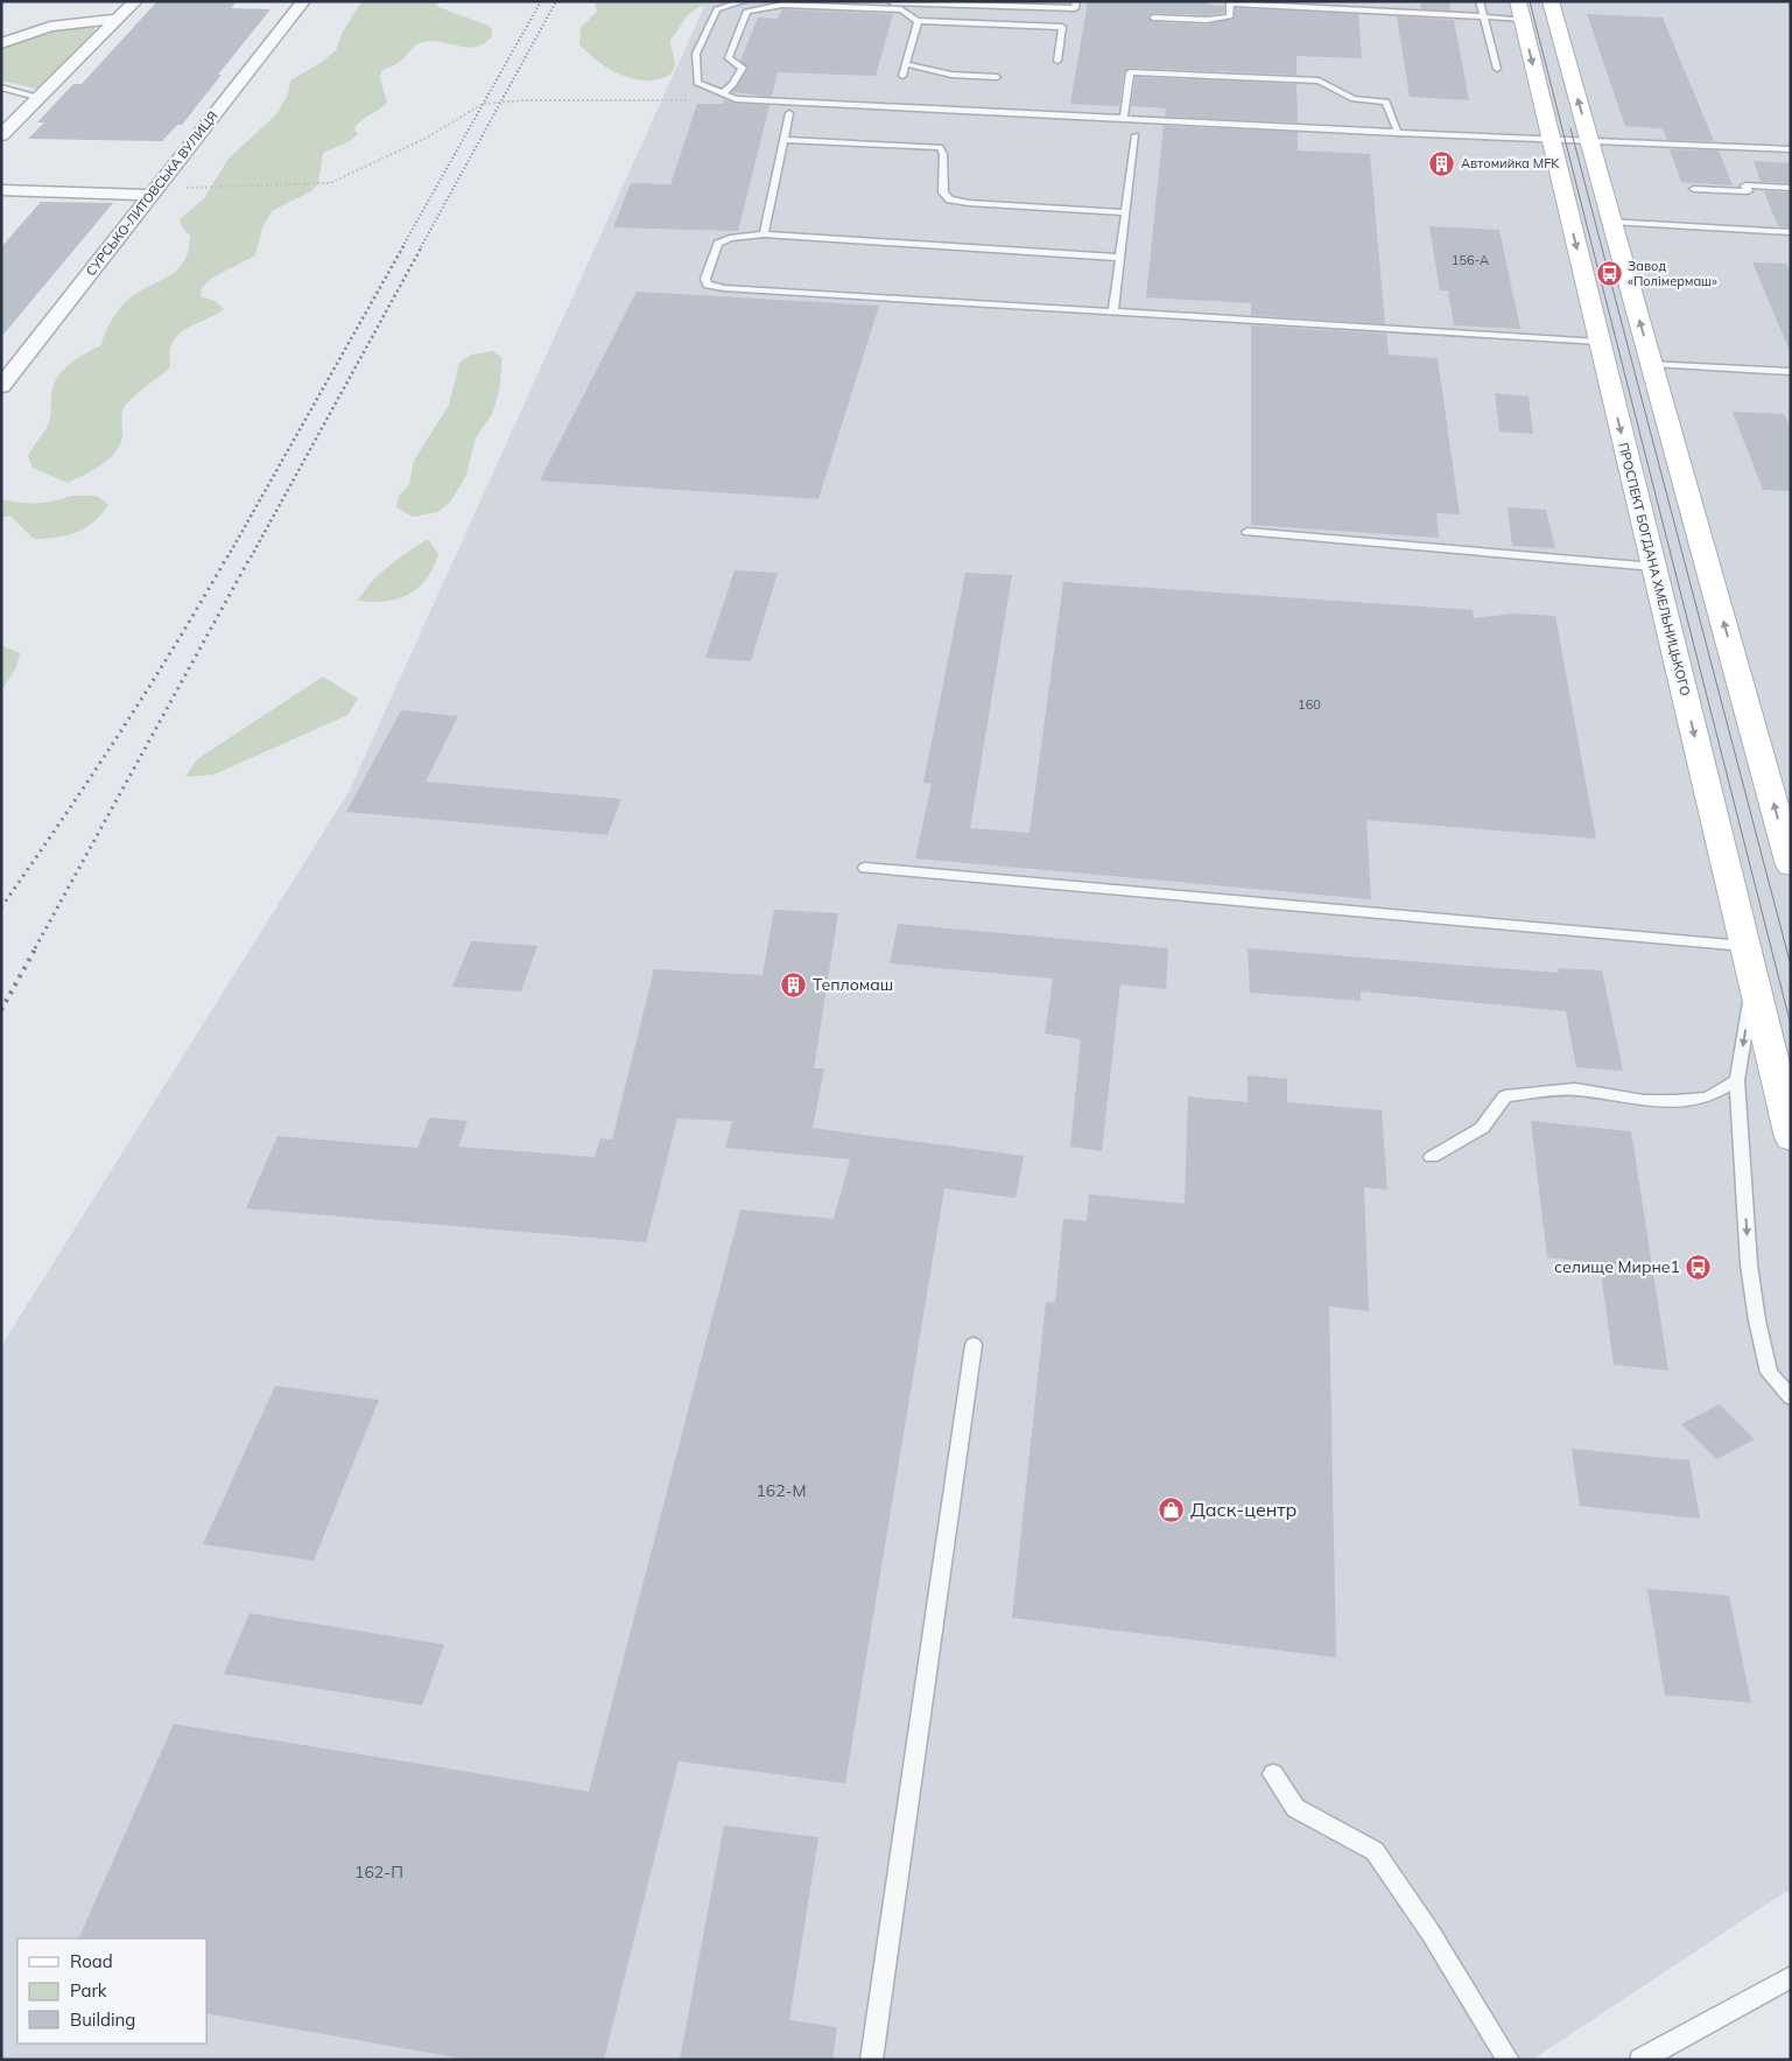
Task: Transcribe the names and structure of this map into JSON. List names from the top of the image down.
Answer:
{
  "streets": {
    "main road": ["ПРОСПЕКТ БОГДАНА ХМЕЛЬНИЦЬКОГО"],
    "street": ["СУРСЬКО-ЛИТОВСЬКА ВУЛИЦЯ"]
  },
  "places": {
    "building": ["Автомийка MFK", "Тепломаш"],
    "bus stop": ["Завод «Полімермаш»", "селище Мирне1"],
    "shop": ["Даск-центр"]
  },
  "house_numbers": [
    "156-А",
    "160",
    "162-М",
    "162-П"
  ],
  "legend": ["Road", "Park", "Building"]
}
